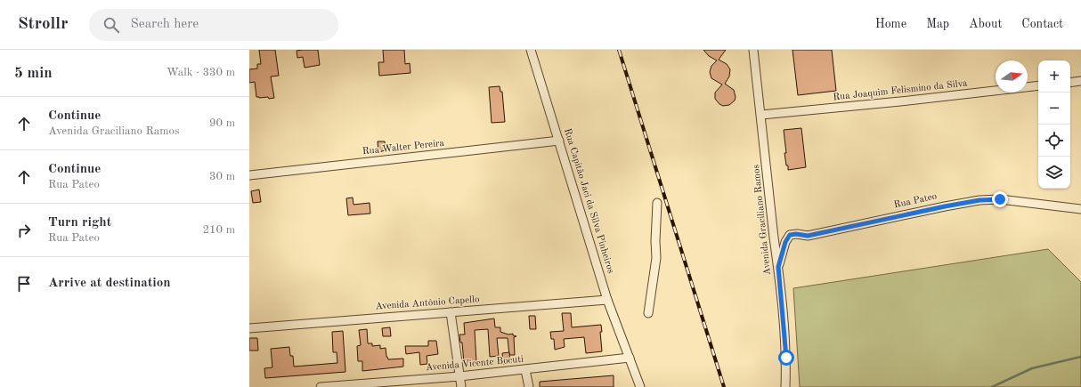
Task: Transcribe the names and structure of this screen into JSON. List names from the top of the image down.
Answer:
{
  "streets": {
    "street": [
      "Rua Joaquim Felismino da Silva",
      "Rua Walter Pereira",
      "Rua Capitão Jaci da Silva Pinheiros",
      "Rua Pateo",
      "Avenida Graciliano Ramos",
      "Avenida Antônio Capello",
      "Avenida Vicente Bocuti"
    ]
  },
  "crossings": [
    ["Rua Joaquim Felismino da Silva", "Avenida Graciliano Ramos"],
    ["Rua Walter Pereira", "Rua Capitão Jaci da Silva Pinheiros"],
    ["Rua Capitão Jaci da Silva Pinheiros", "Avenida Antônio Capello"],
    ["Rua Capitão Jaci da Silva Pinheiros", "Avenida Vicente Bocuti"],
    ["Rua Pateo", "Avenida Graciliano Ramos"]
  ],
  "north": "right",
  "page": {
    "header": "Strollr",
    "search": "Search here",
    "nav": [
      "Home",
      "Map",
      "About",
      "Contact"
    ],
    "heading": ["5 min", "Walk · 330 m"],
    "map_buttons": ["+", "−"],
    "list": [
      ["Continue", "Avenida Graciliano Ramos", "90 m"],
      ["Continue", "Rua Pateo", "30 m"],
      ["Turn right", "Rua Pateo", "210 m"],
      "Arrive at destination"
    ]
  }
}
